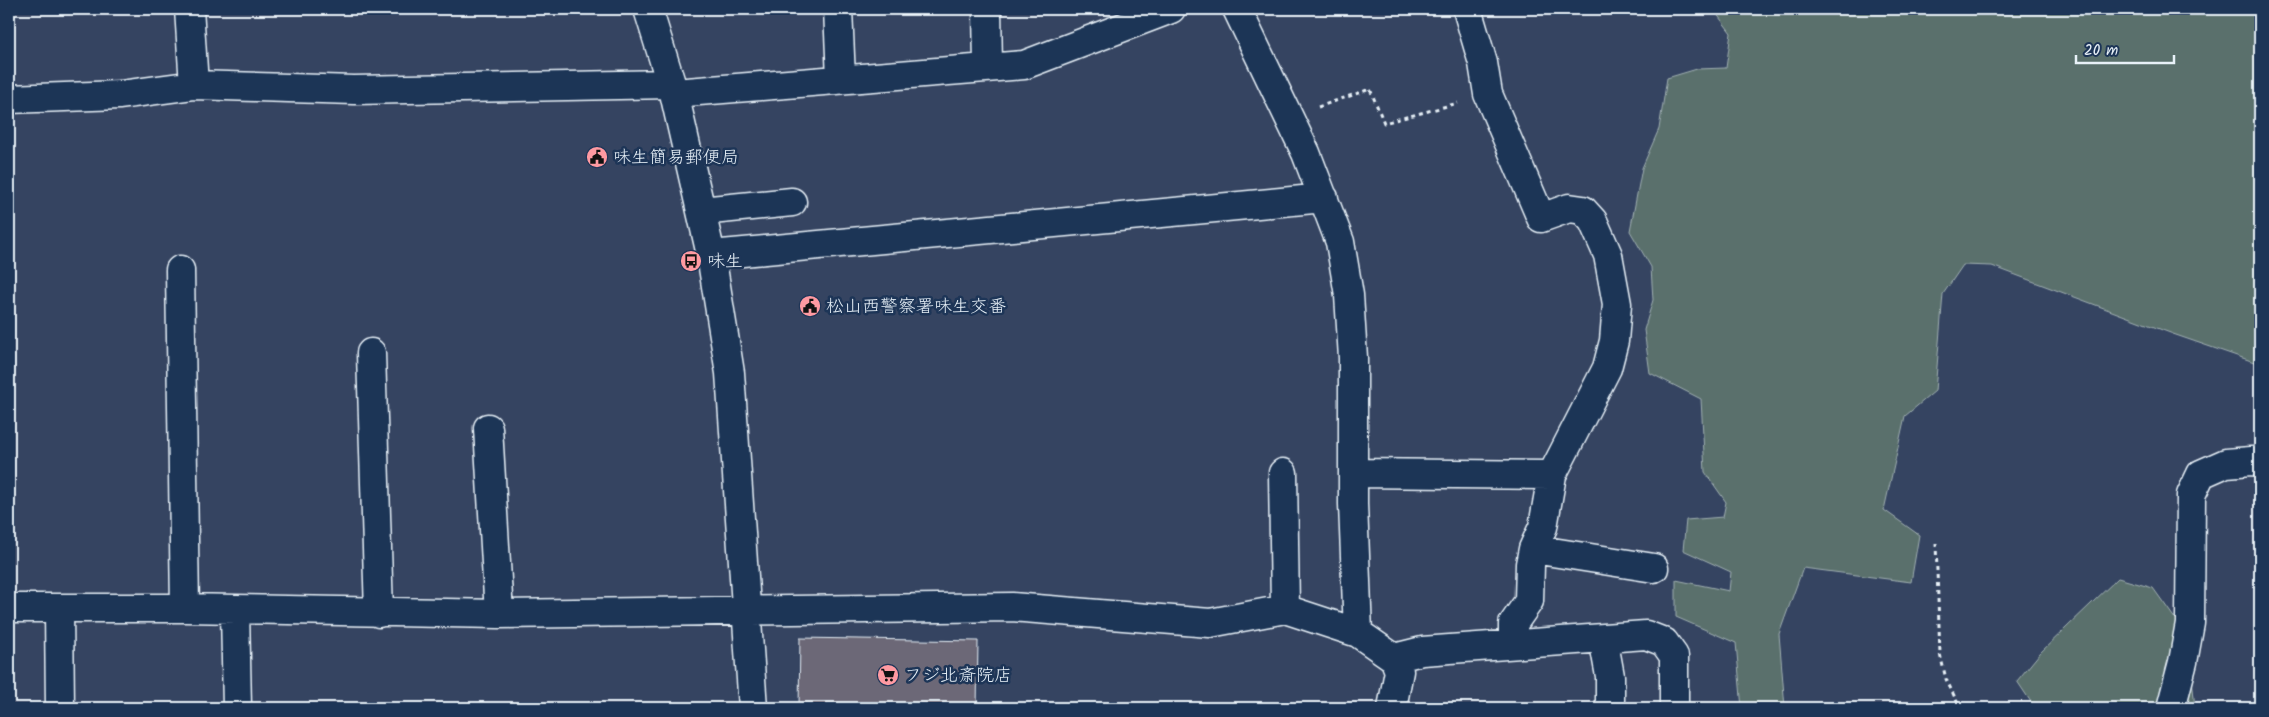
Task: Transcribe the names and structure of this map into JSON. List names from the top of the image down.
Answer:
{
  "places": {
    "public building": ["味生簡易郵便局", "松山西警察署味生交番"],
    "bus stop": ["味生"],
    "supermarket": ["フジ北斎院店"]
  },
  "scale_bar": "20 m"
}
